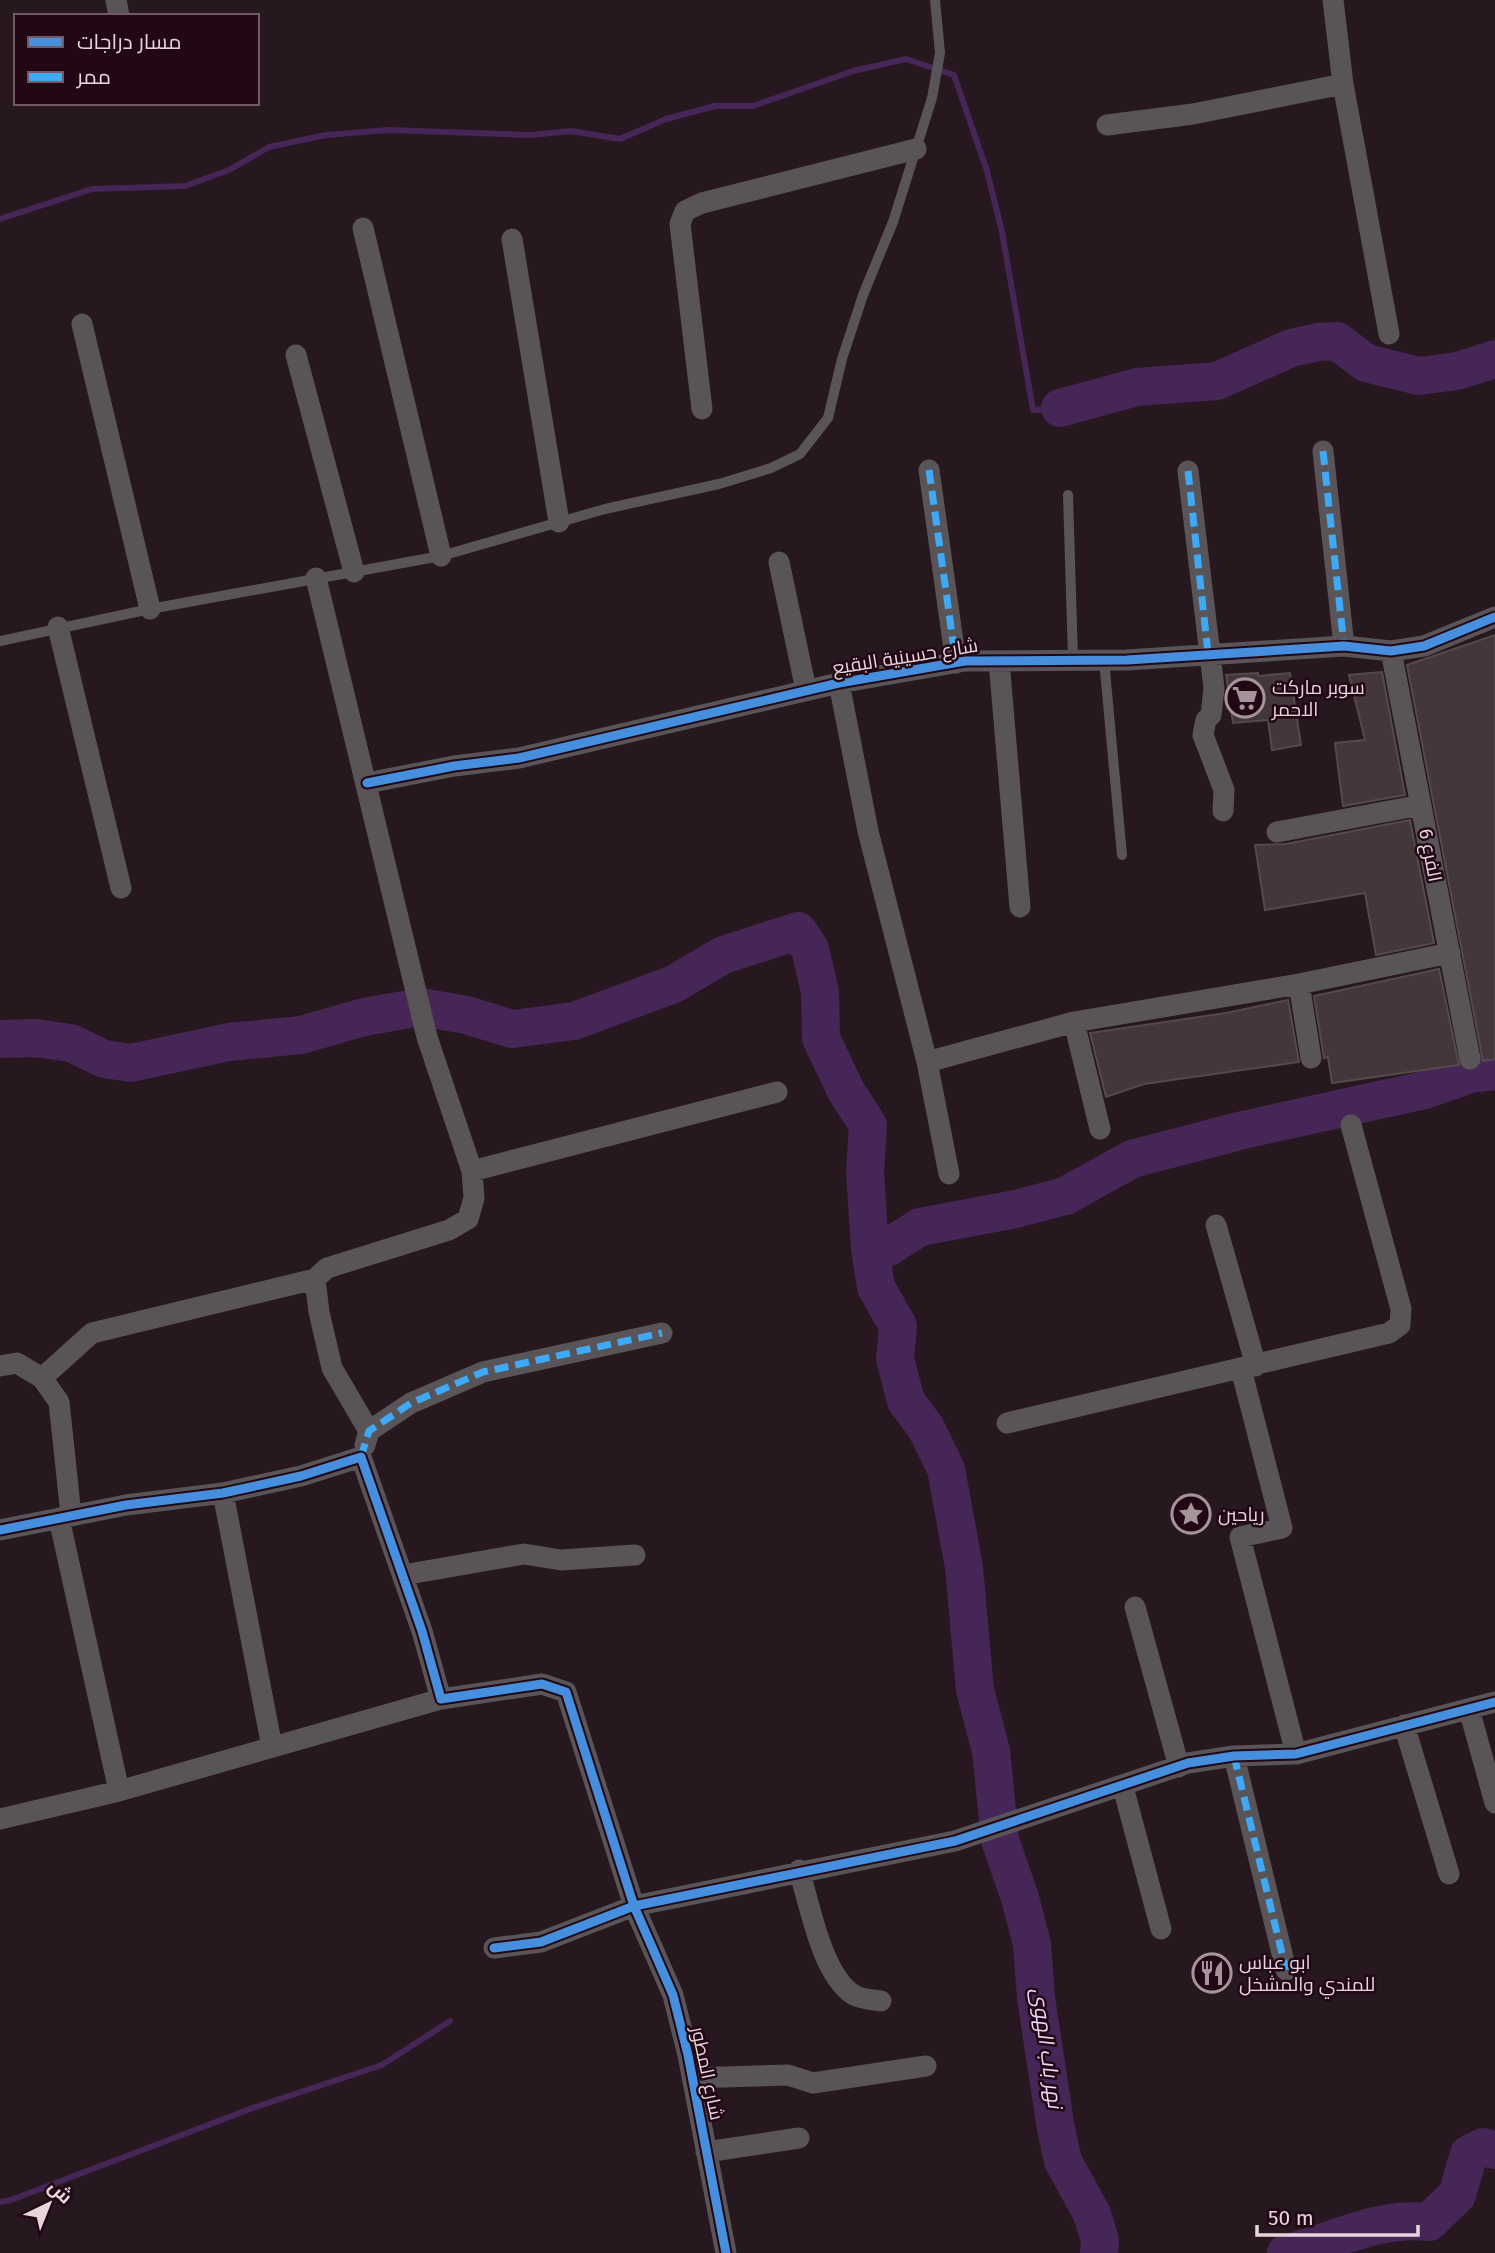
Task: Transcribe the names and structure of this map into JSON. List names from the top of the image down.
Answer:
{
  "streets": {
    "street": ["شارع حسينية البقيع", "الفرع 6", "شارع المطور"]
  },
  "crossings": [
    ["شارع حسينية البقيع", "الفرع 6"]
  ],
  "water": ["نهر باب الهوى"],
  "places": {
    "supermarket": ["سوبر ماركت الاحمر"],
    "place": ["رياحين"],
    "restaurant": ["ابو عباس للمندي والمشخل"]
  },
  "legend": ["مسار دراجات", "ممر"],
  "scale_bar": "50 m",
  "north": "top right"
}
